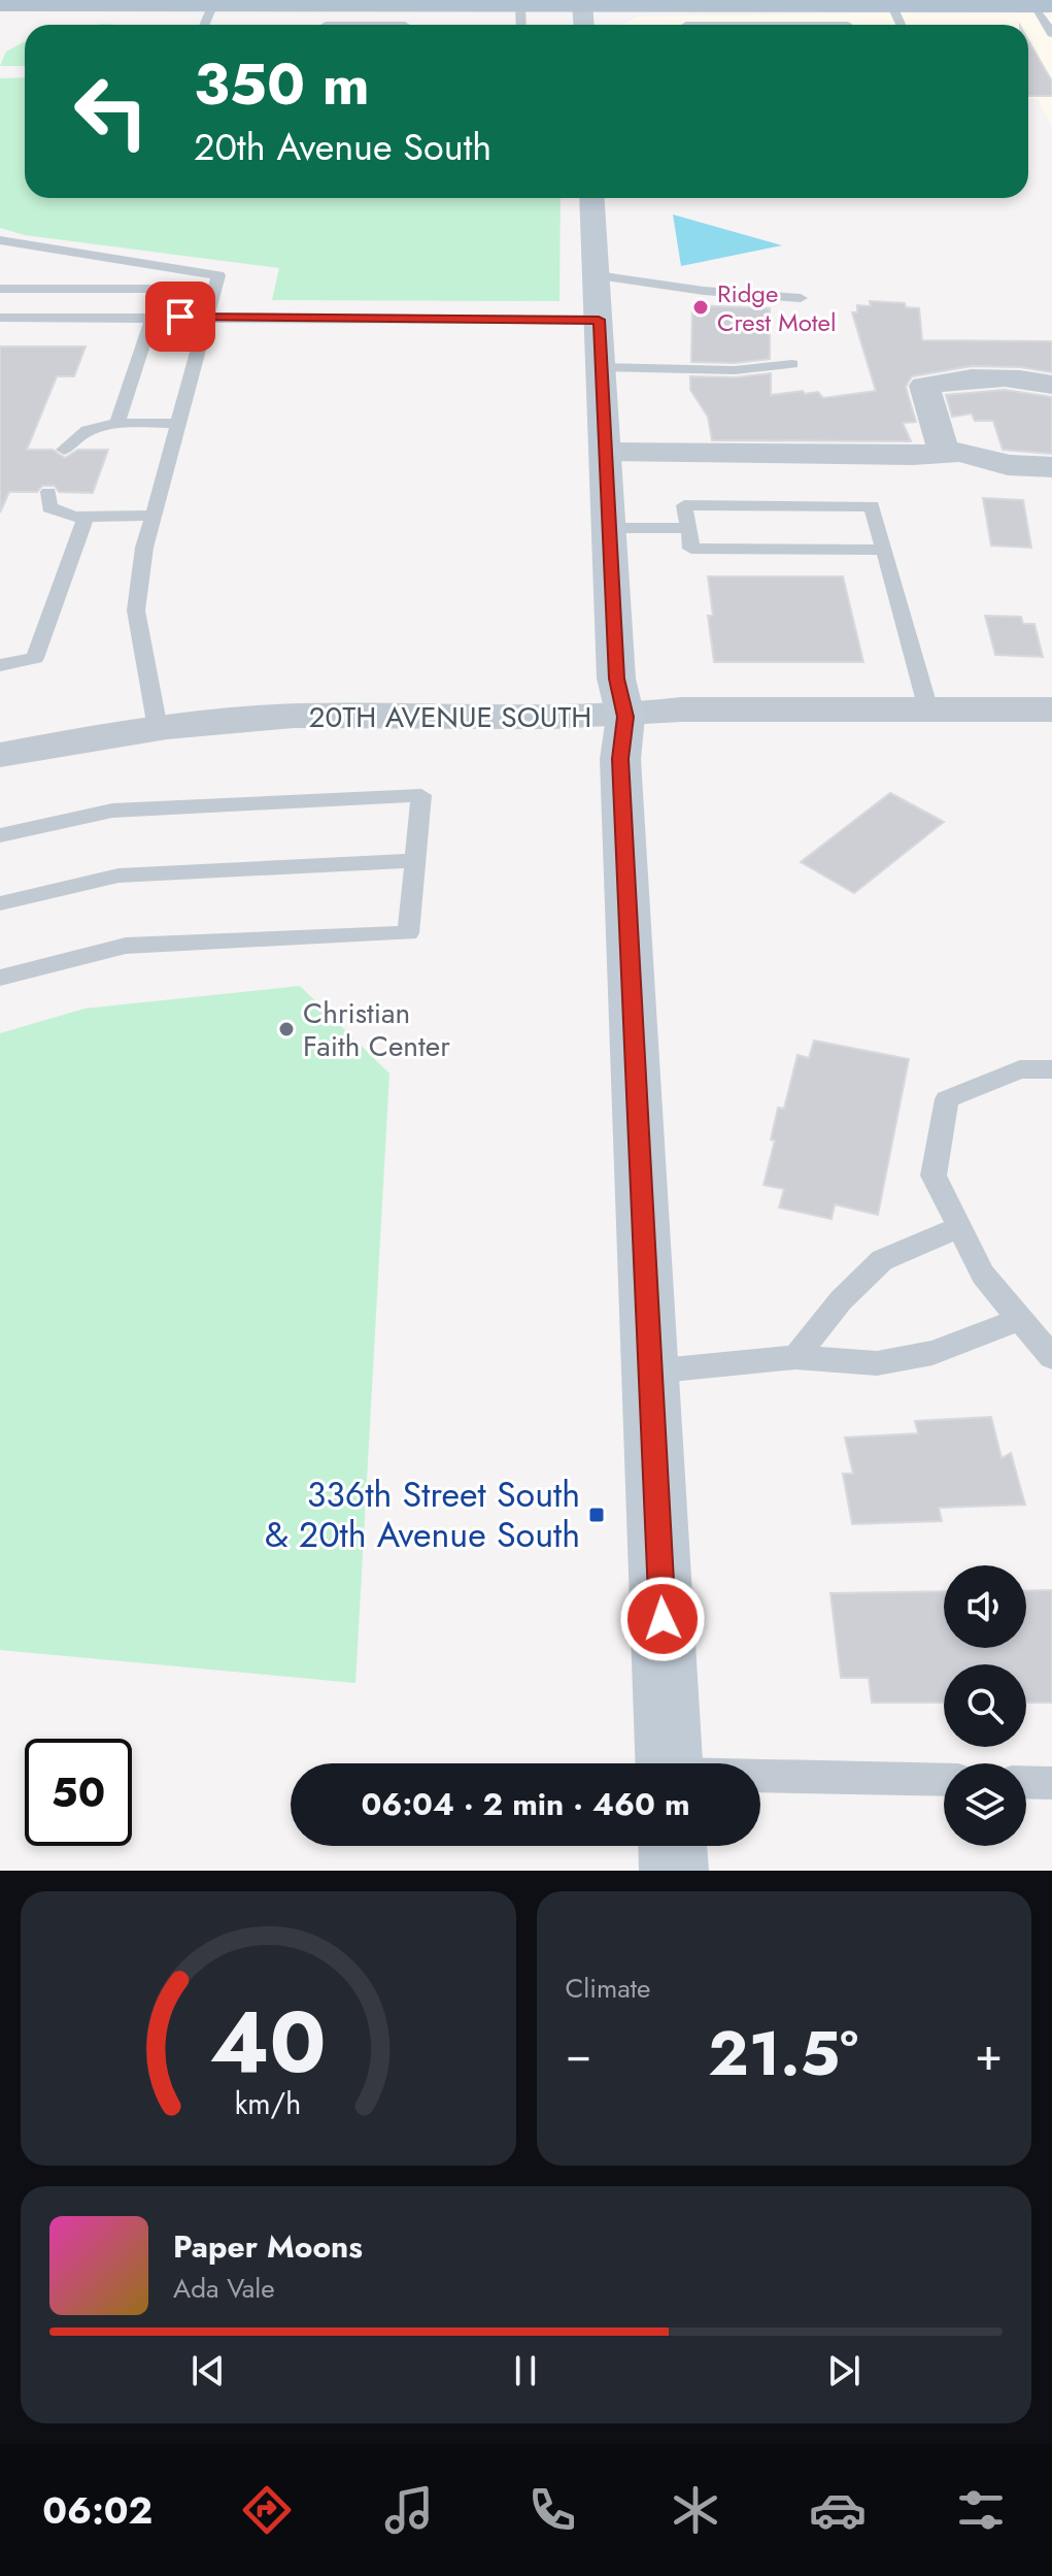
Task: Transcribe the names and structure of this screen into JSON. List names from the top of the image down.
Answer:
{
  "streets": {
    "street": ["20TH AVENUE SOUTH"]
  },
  "places": {
    "other": ["Ridge Crest Motel", "Christian Faith Center"],
    "transit": ["336th Street South & 20th Avenue South"]
  },
  "page": {
    "turn": ["350 m", "20th Avenue South"],
    "limit": "50",
    "trip": "06:04 · 2 min · 460 m",
    "tile": "Climate",
    "heat": ["−", "21.5°", "+"],
    "song": ["Paper Moons", "Ada Vale"],
    "tabs": "06:02",
    "gauge": ["40", "km/h"]
  }
}
